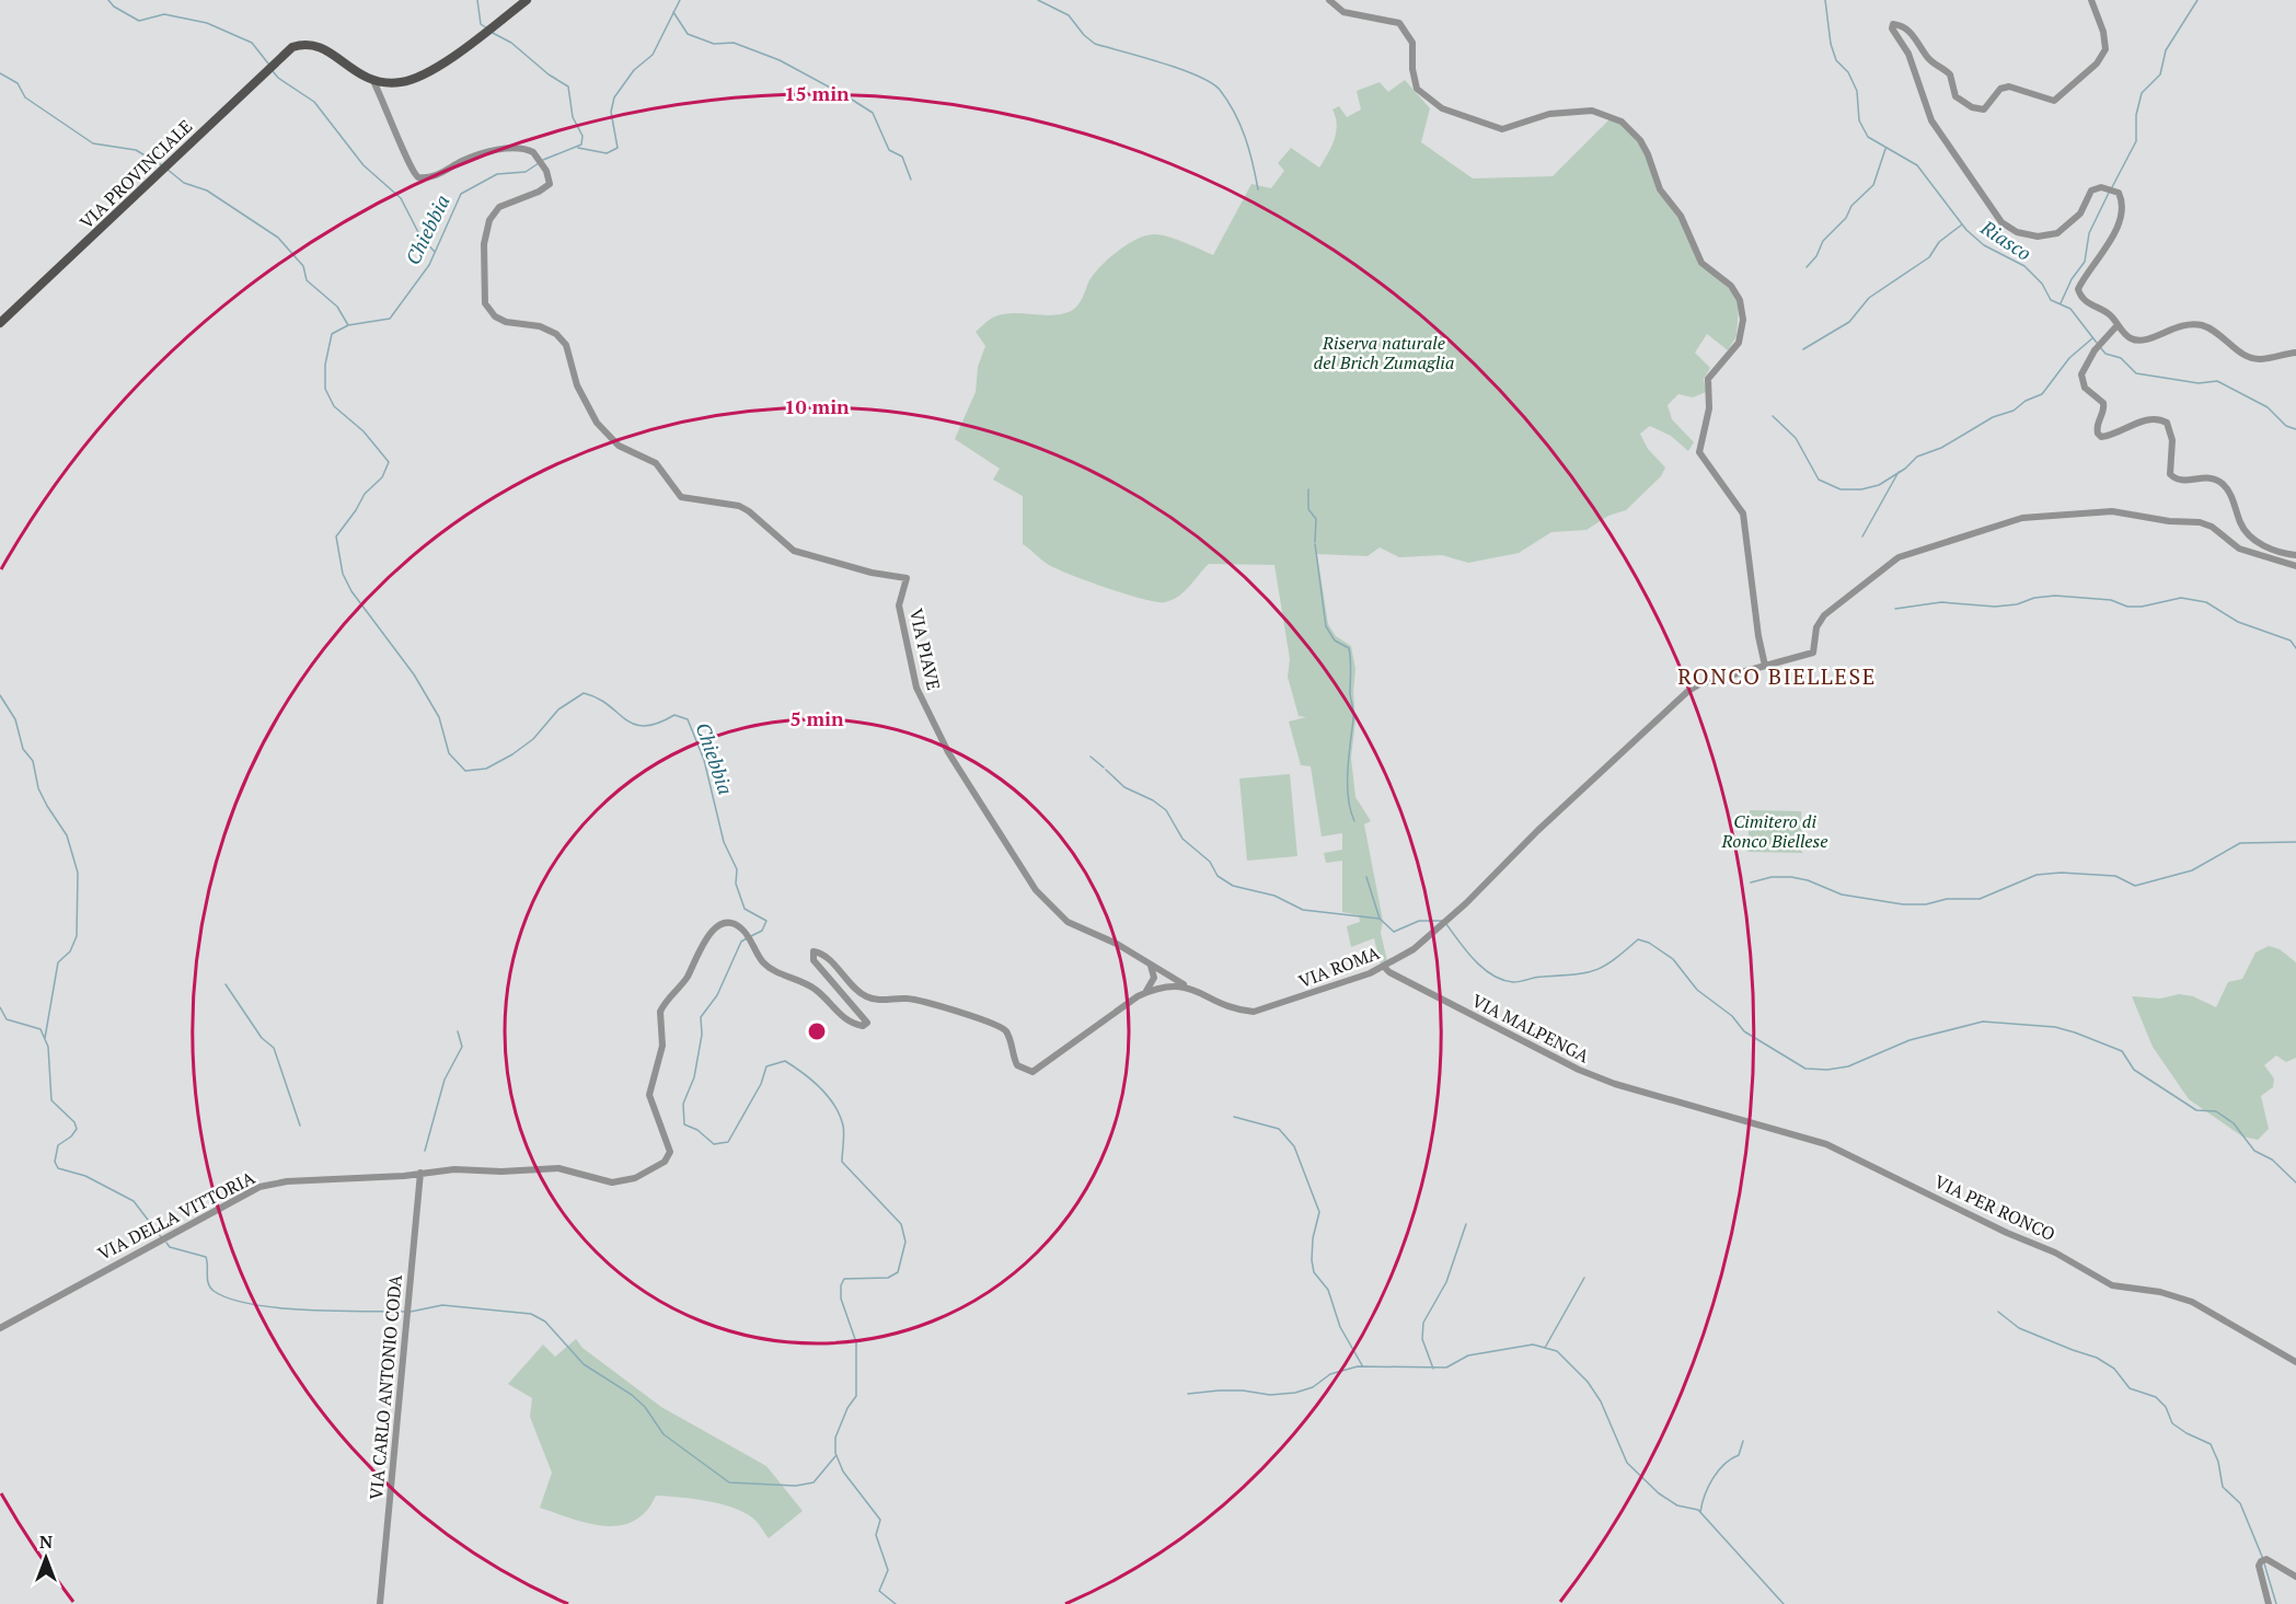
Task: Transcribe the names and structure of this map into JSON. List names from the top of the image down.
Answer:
{
  "streets": {
    "main road": ["VIA PROVINCIALE"],
    "street": [
      "VIA PIAVE",
      "VIA ROMA",
      "VIA MALPENGA",
      "VIA PER RONCO",
      "VIA DELLA VITTORIA",
      "VIA CARLO ANTONIO CODA"
    ]
  },
  "crossings": [
    ["VIA PIAVE", "VIA ROMA"],
    ["VIA ROMA", "VIA MALPENGA"],
    ["VIA ROMA", "VIA DELLA VITTORIA"],
    ["VIA MALPENGA", "VIA PER RONCO"],
    ["VIA DELLA VITTORIA", "VIA CARLO ANTONIO CODA"]
  ],
  "districts": ["RONCO BIELLESE"],
  "water": ["Chiebbia", "Riasco"],
  "parks": ["Riserva naturale del Brich Zumaglia", "Cimitero di Ronco Biellese"],
  "north": "top",
  "rings": ["15 min", "10 min", "5 min"]
}
